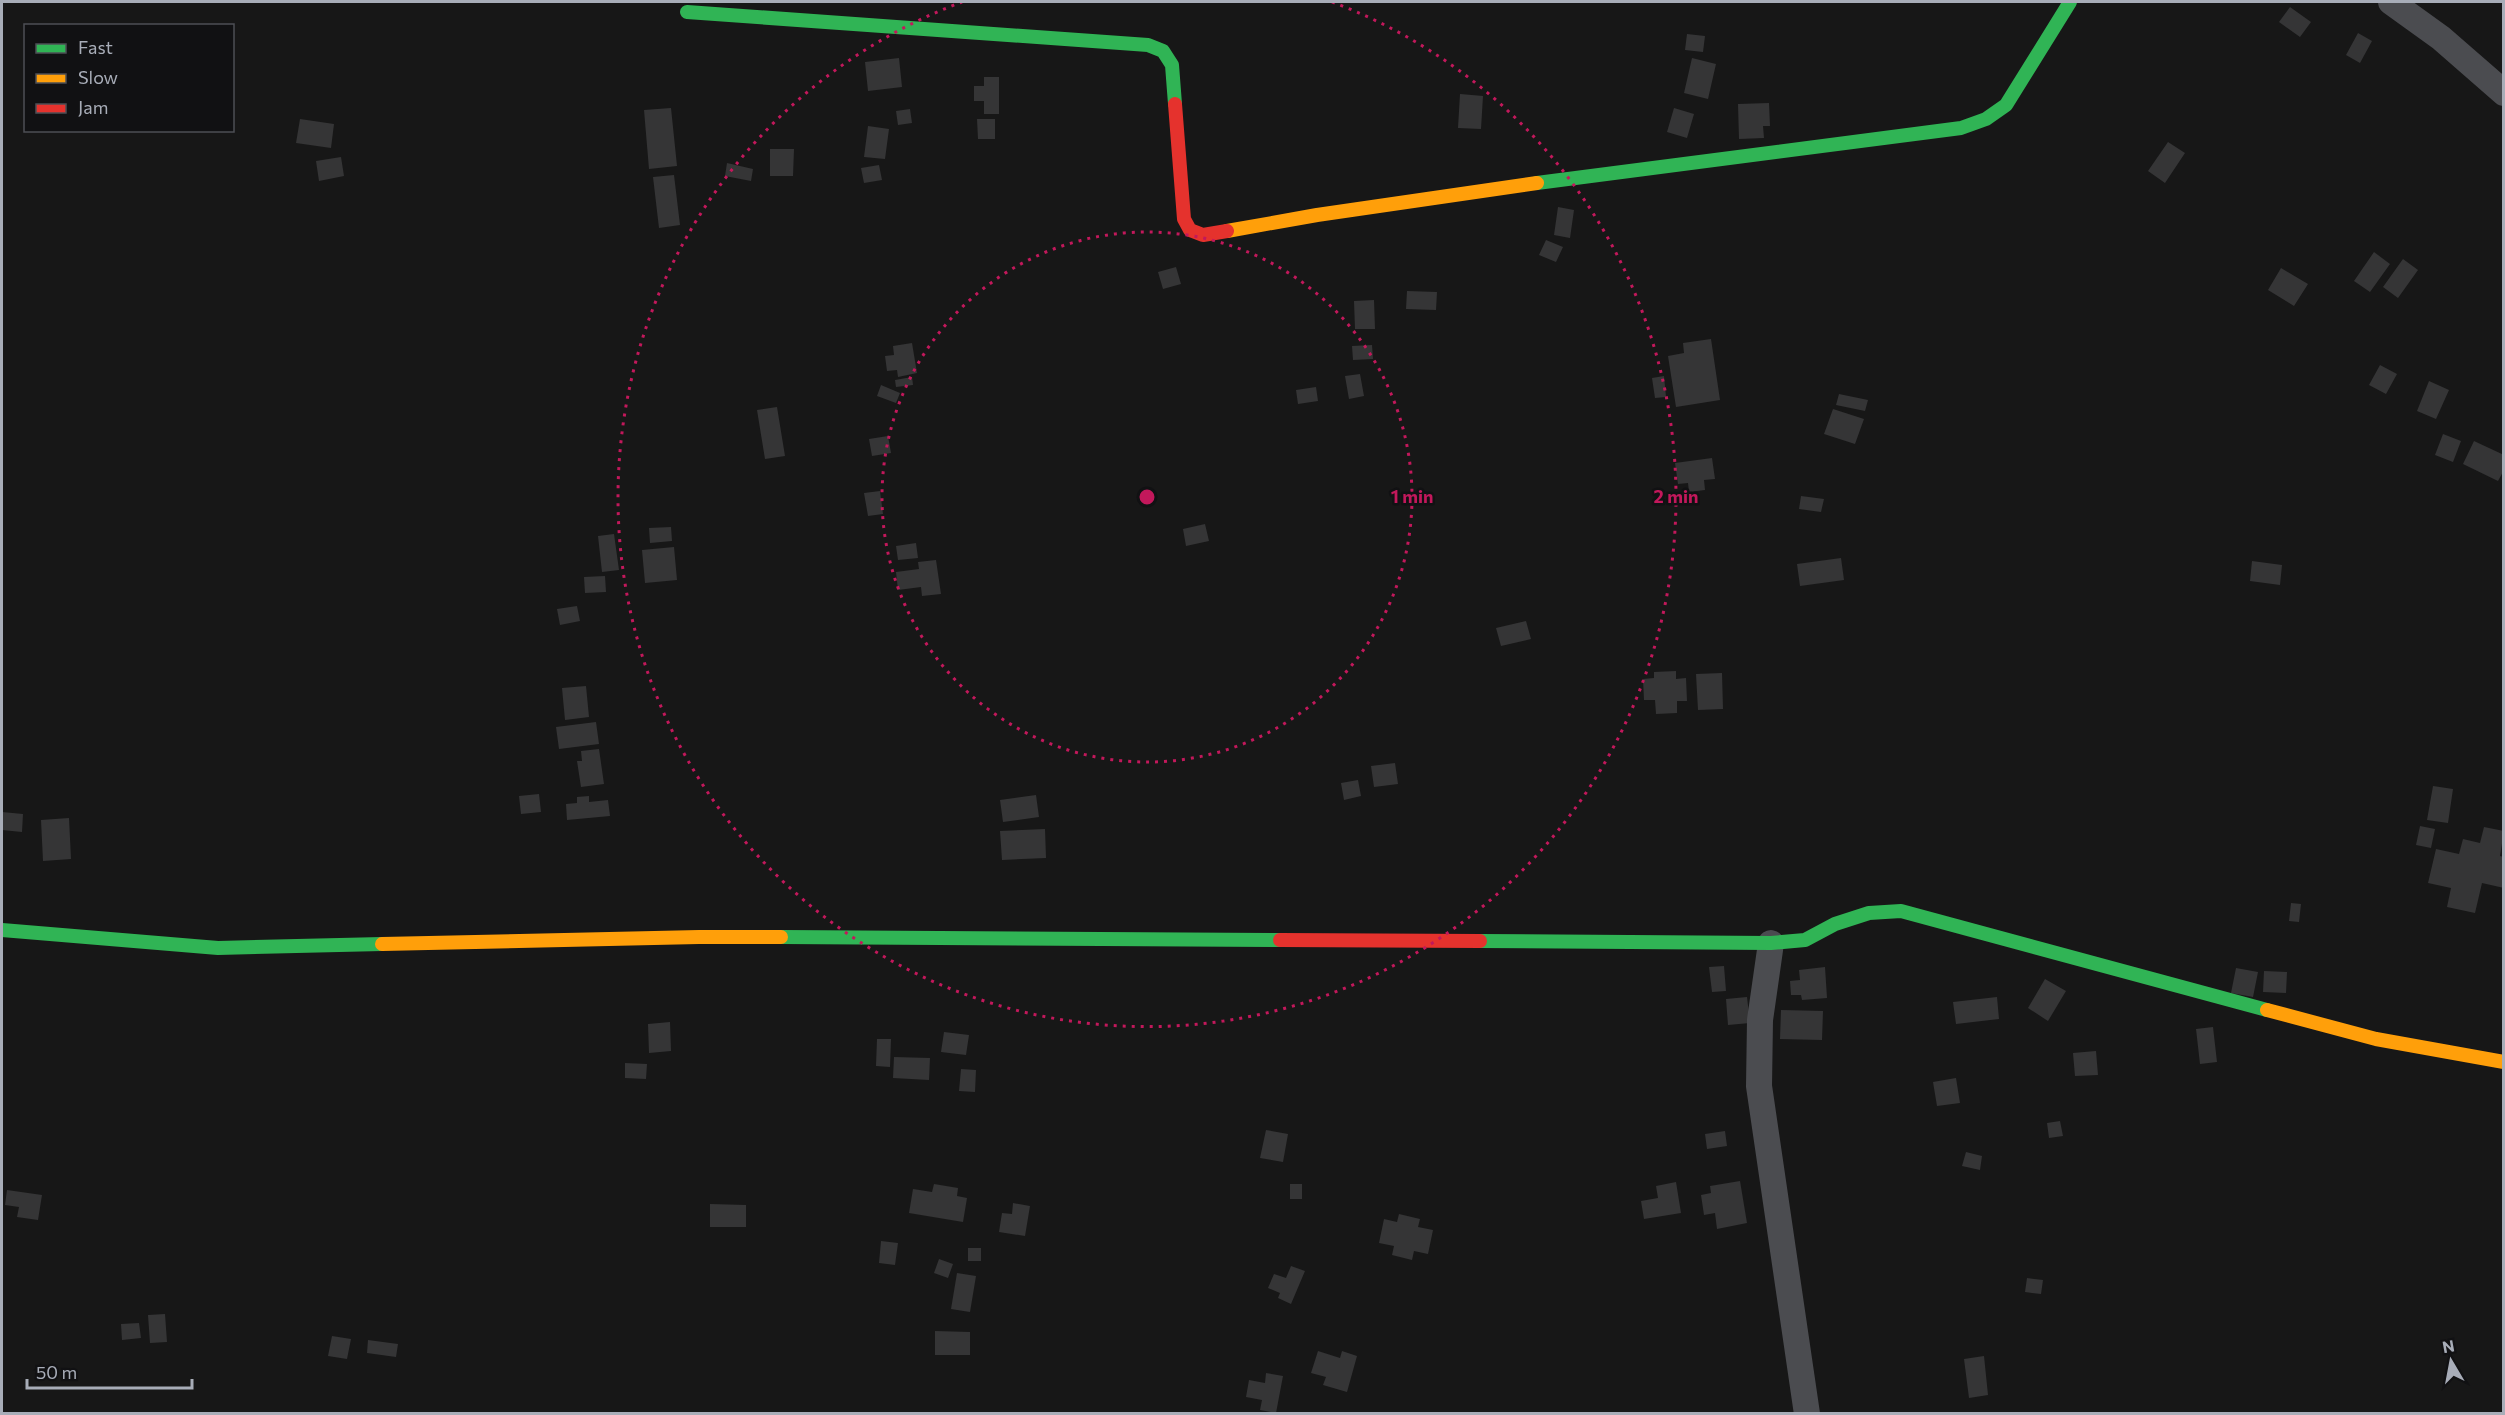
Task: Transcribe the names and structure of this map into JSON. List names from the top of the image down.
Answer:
{
  "legend": ["Fast", "Slow", "Jam"],
  "scale_bar": "50 m",
  "north": "top",
  "rings": ["1 min", "2 min"]
}
